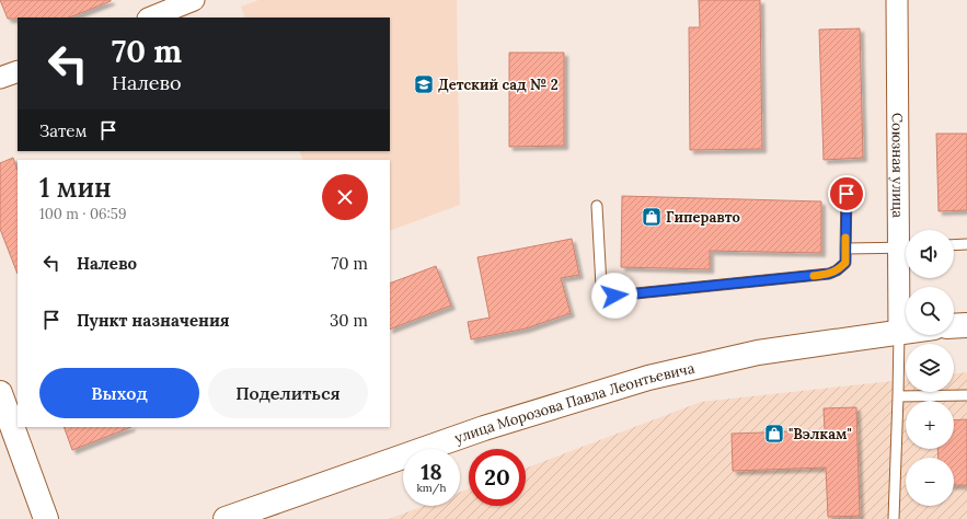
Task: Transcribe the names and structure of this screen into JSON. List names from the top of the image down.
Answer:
{
  "streets": {
    "main road": ["улица Морозова Павла Леонтьевича"],
    "street": ["Союзная улица"]
  },
  "crossings": [
    ["Союзная улица", "улица Морозова Павла Леонтьевича"]
  ],
  "places": {
    "school or university": ["Детский сад № 2"],
    "shop": ["Гиперавто", "\"Вэлкам\""]
  },
  "page": {
    "turn": ["70 m", "Налево"],
    "then": "Затем",
    "heading": ["1 мин", "100 m · 06:59"],
    "map_buttons": ["+", "−"],
    "list": [
      {
        "name": "Налево",
        "value": "70 m"
      },
      {
        "name": "Пункт назначения",
        "value": "30 m"
      }
    ],
    "buttons": ["Выход", "Поделиться"],
    "speed": "18 km/h",
    "limit": "20"
  }
}
